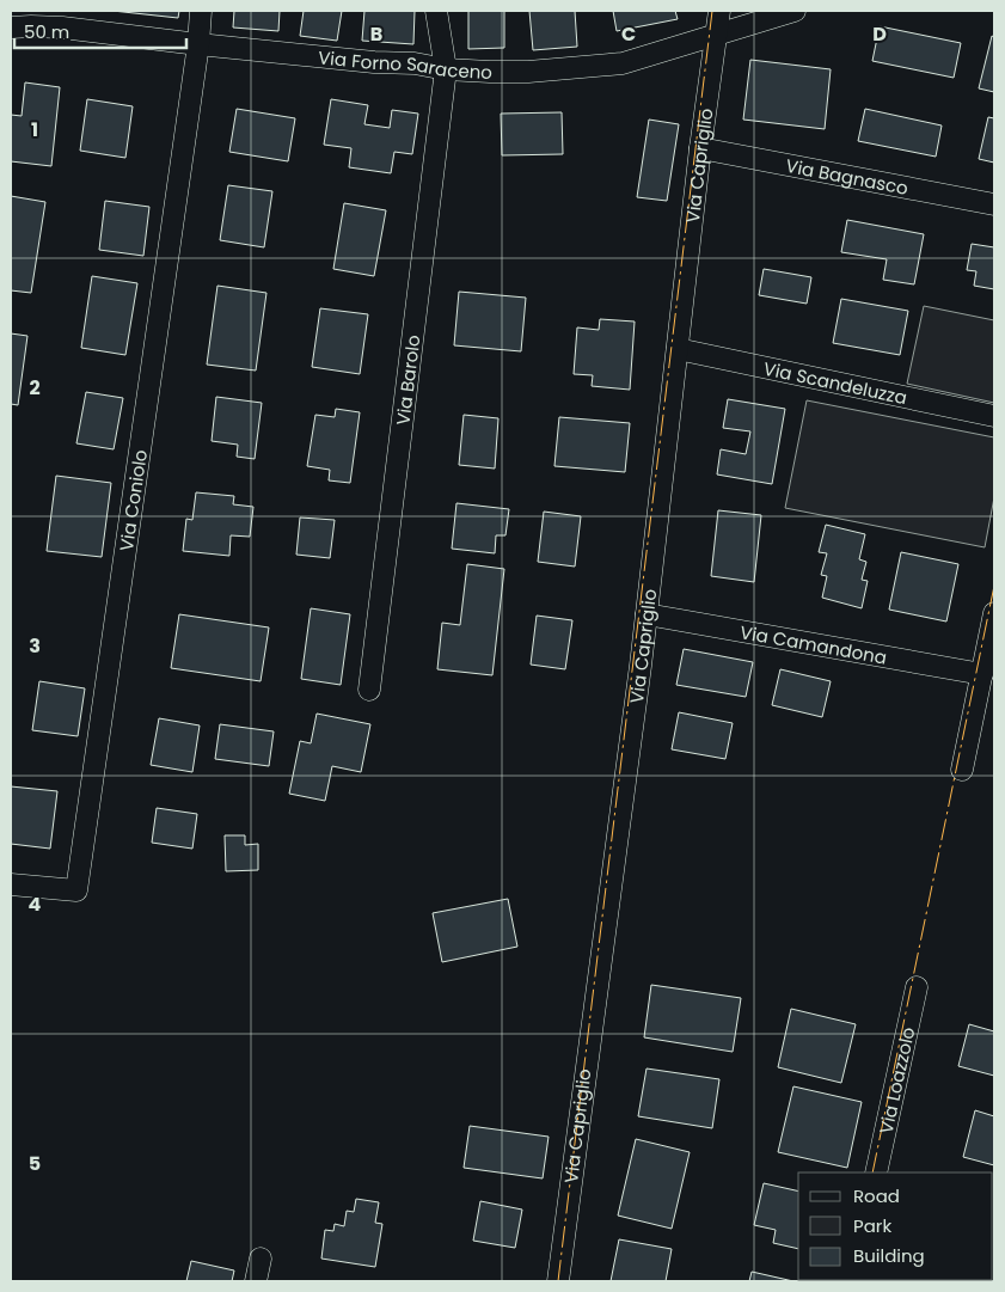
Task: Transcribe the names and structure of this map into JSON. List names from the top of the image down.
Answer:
{
  "streets": {
    "street": [
      "Via Forno Saraceno",
      "Via Capriglio",
      "Via Bagnasco",
      "Via Barolo",
      "Via Scandeluzza",
      "Via Coniolo",
      "Via Camandona",
      "Via Loazzolo"
    ]
  },
  "crossings": [
    ["Via Forno Saraceno", "Via Capriglio"],
    ["Via Forno Saraceno", "Via Barolo"],
    ["Via Forno Saraceno", "Via Coniolo"],
    ["Via Capriglio", "Via Bagnasco"],
    ["Via Capriglio", "Via Scandeluzza"],
    ["Via Capriglio", "Via Camandona"]
  ],
  "legend": ["Road", "Park", "Building"],
  "scale_bar": "50 m",
  "grid": {
    "columns": ["B", "C", "D"],
    "rows": [
      "1",
      "2",
      "3",
      "4",
      "5"
    ]
  }
}
